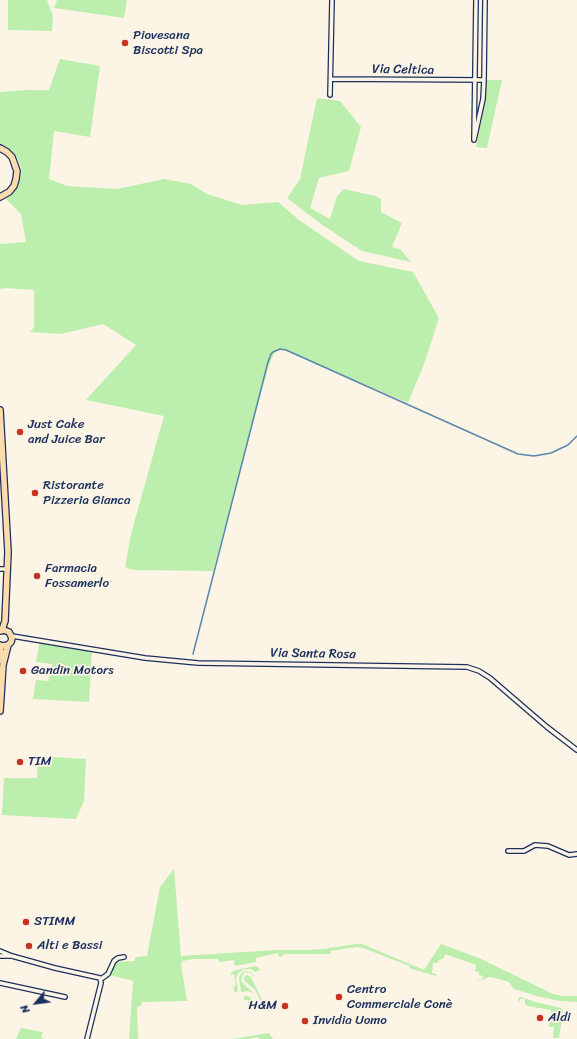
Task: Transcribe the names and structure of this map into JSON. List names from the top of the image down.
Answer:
{
  "streets": {
    "street": ["Via Celtica", "Via Santa Rosa"]
  },
  "places": [
    "Piovesana Biscotti Spa",
    "Just Cake and Juice Bar",
    "Ristorante Pizzeria Gianca",
    "Farmacia Fossamerlo",
    "Gandin Motors",
    "TIM",
    "STIMM",
    "Alti e Bassi",
    "Centro Commerciale Conè",
    "H&M",
    "Aldi",
    "Invidia Uomo"
  ],
  "north": "bottom left"
}
